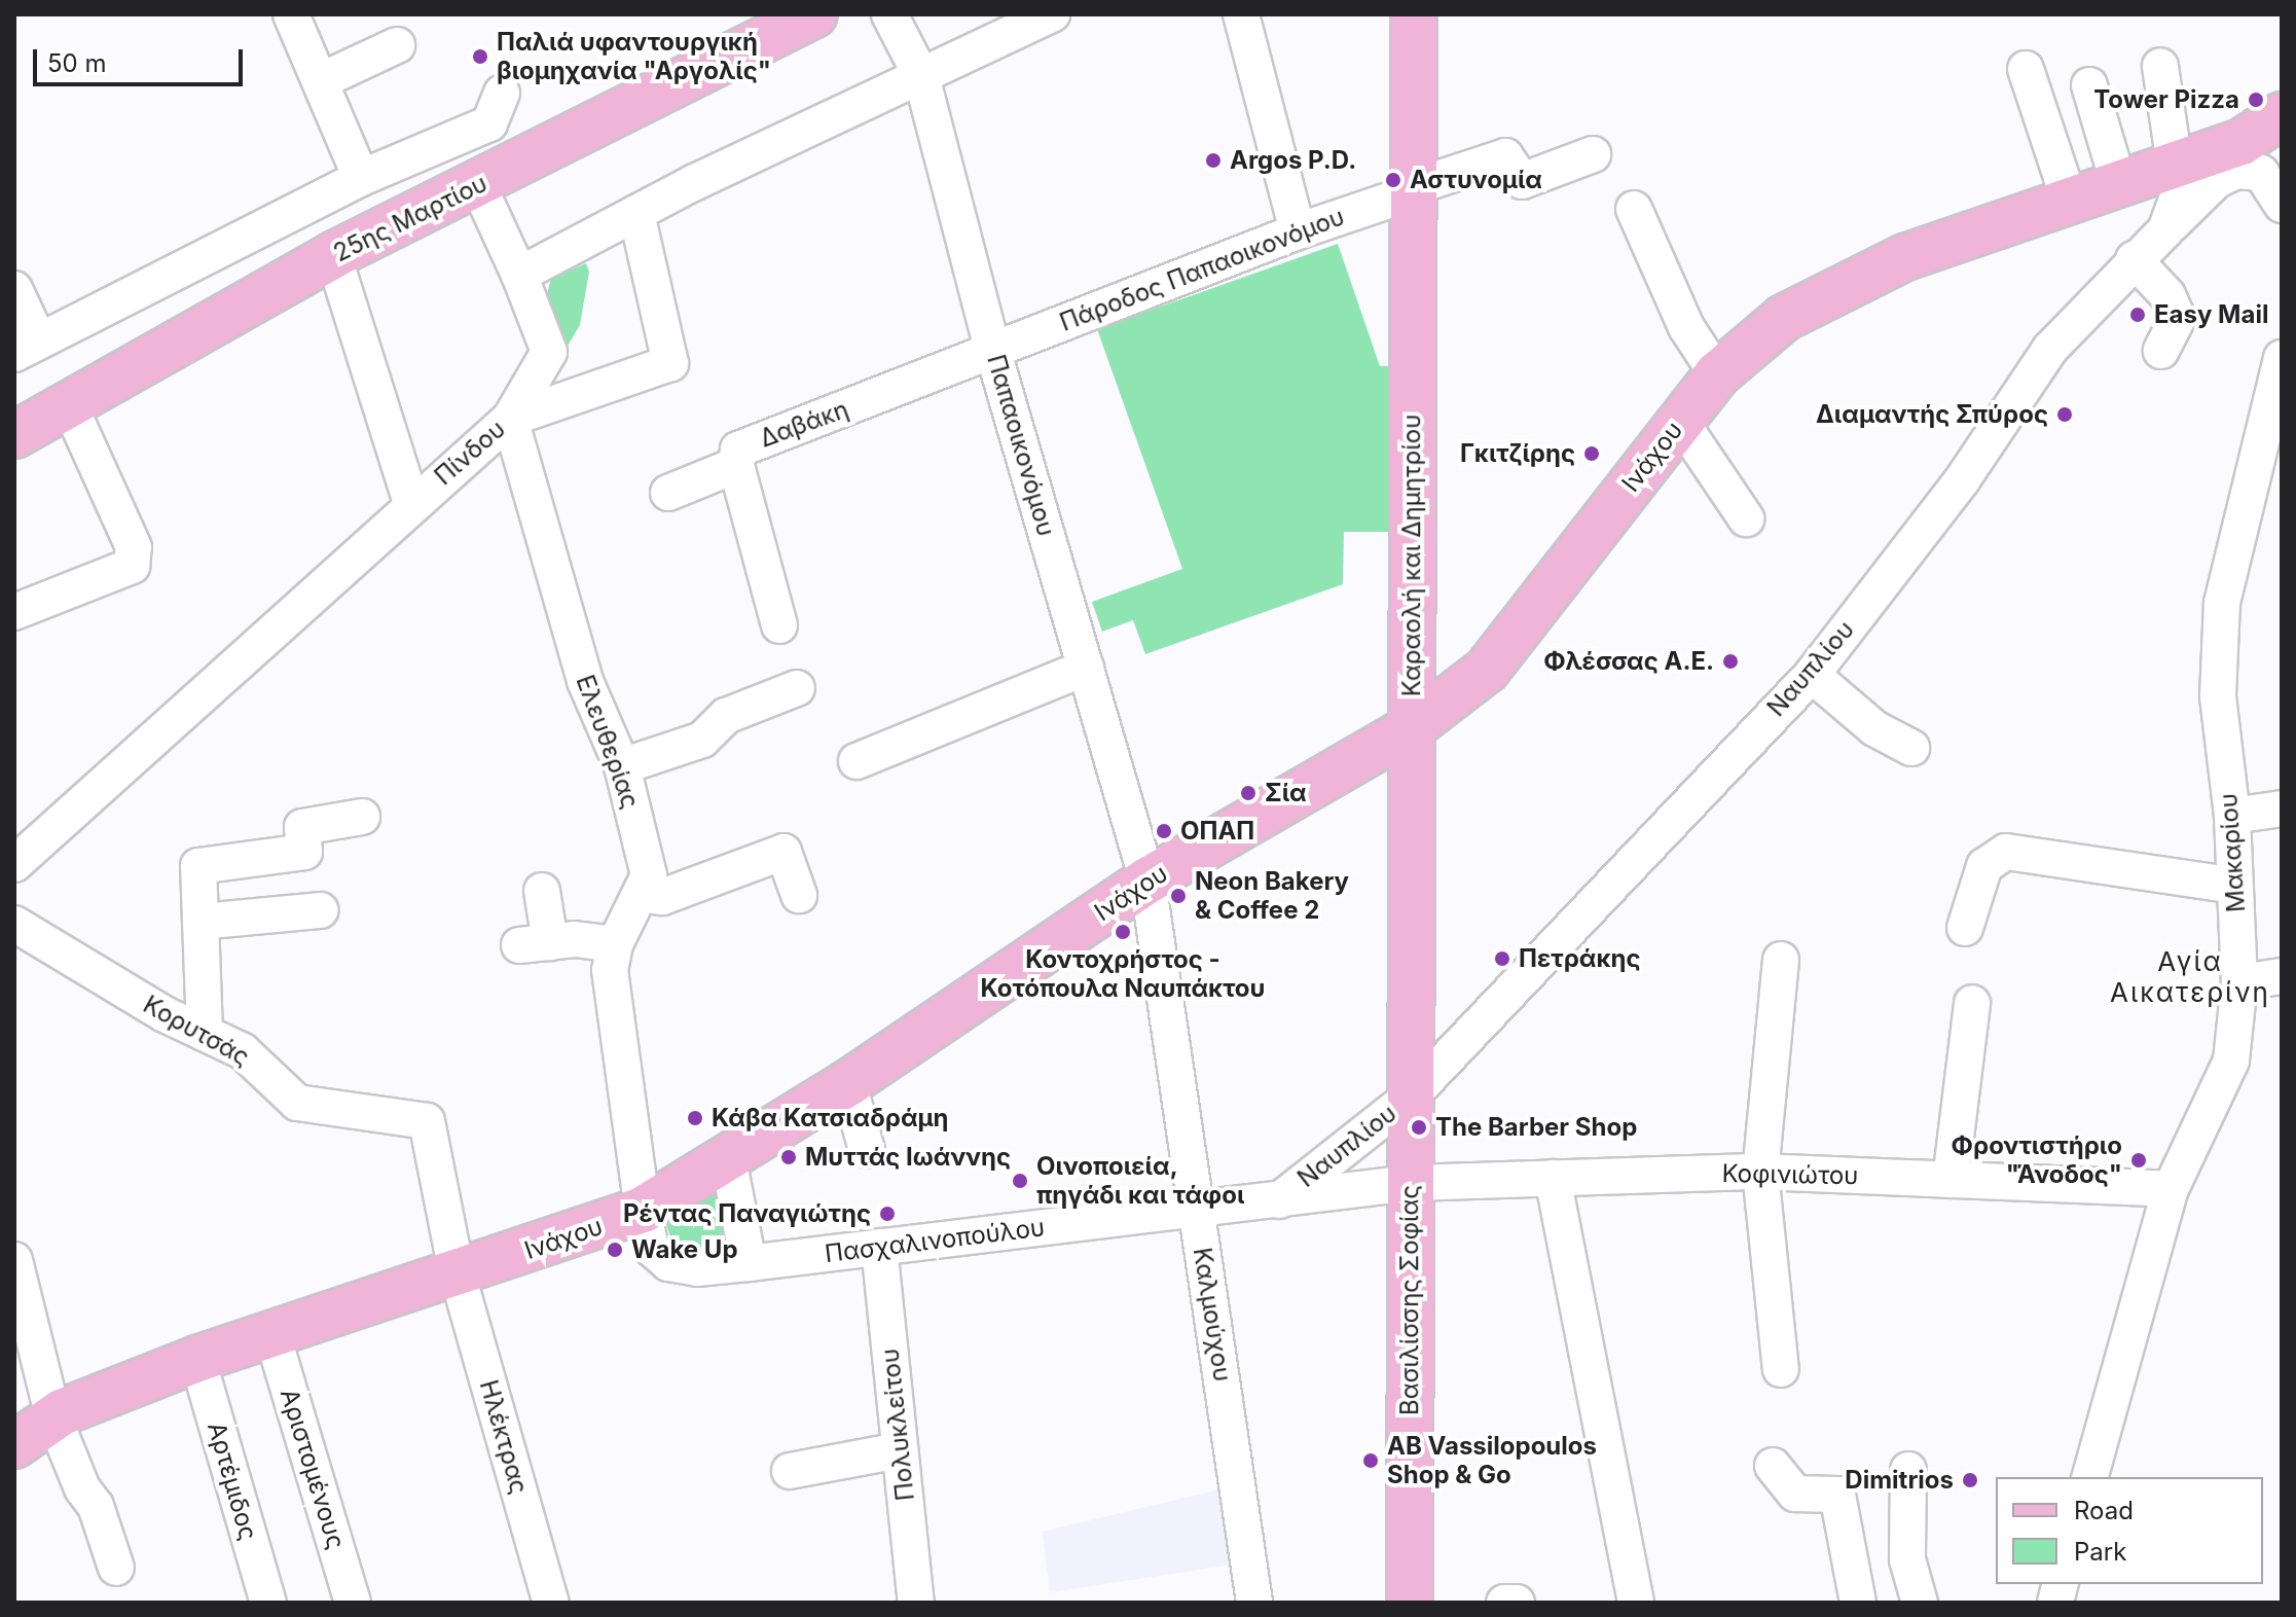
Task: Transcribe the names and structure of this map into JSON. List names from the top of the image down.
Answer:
{
  "streets": {
    "main road": [
      "25ης Μαρτίου",
      "Ινάχου",
      "Καραολή και Δημητρίου",
      "Βασιλίσσης Σοφίας"
    ],
    "street": [
      "Πάροδος Παπαοικονόμου",
      "Δαβάκη",
      "Παπαοικονόμου",
      "Πίνδου",
      "Ναυπλίου",
      "Ελευθερίας",
      "Μακαρίου",
      "Κορυτσάς",
      "Κοφινιώτου",
      "Πασχαλινοπούλου",
      "Καλμούχου",
      "Πολυκλείτου",
      "Ηλέκτρας",
      "Αριστομένους",
      "Αρτέμιδος"
    ]
  },
  "crossings": [
    ["Πάροδος Παπαοικονόμου", "Δαβάκη"],
    ["Πάροδος Παπαοικονόμου", "Παπαοικονόμου"],
    ["Πάροδος Παπαοικονόμου", "Καραολή και Δημητρίου"],
    ["Δαβάκη", "Παπαοικονόμου"],
    ["Παπαοικονόμου", "Ινάχου"],
    ["Παπαοικονόμου", "Καλμούχου"],
    ["Πίνδου", "Ελευθερίας"],
    ["Ινάχου", "Καραολή και Δημητρίου"],
    ["Ινάχου", "Ναυπλίου"],
    ["Ινάχου", "Ελευθερίας"],
    ["Ινάχου", "Κορυτσάς"],
    ["Ινάχου", "Πασχαλινοπούλου"],
    ["Ινάχου", "Καλμούχου"],
    ["Ινάχου", "Ηλέκτρας"],
    ["Ινάχου", "Αριστομένους"],
    ["Ινάχου", "Αρτέμιδος"],
    ["Καραολή και Δημητρίου", "Ναυπλίου"],
    ["Καραολή και Δημητρίου", "Βασιλίσσης Σοφίας"],
    ["Ναυπλίου", "Πασχαλινοπούλου"],
    ["Ναυπλίου", "Βασιλίσσης Σοφίας"],
    ["Ελευθερίας", "Πασχαλινοπούλου"],
    ["Μακαρίου", "Κοφινιώτου"],
    ["Κορυτσάς", "Ηλέκτρας"],
    ["Κοφινιώτου", "Πασχαλινοπούλου"],
    ["Κοφινιώτου", "Βασιλίσσης Σοφίας"],
    ["Πασχαλινοπούλου", "Βασιλίσσης Σοφίας"],
    ["Πασχαλινοπούλου", "Καλμούχου"],
    ["Πασχαλινοπούλου", "Πολυκλείτου"]
  ],
  "districts": ["Αγία Αικατερίνη"],
  "places": [
    "Παλιά υφαντουργική βιομηχανία \"Αργολίς\"",
    "Tower Pizza",
    "Argos P.D.",
    "Αστυνομία",
    "Easy Mail",
    "Διαμαντής Σπύρος",
    "Γκιτζίρης",
    "Φλέσσας Α.Ε.",
    "Σία",
    "ΟΠΑΠ",
    "Neon Bakery & Coffee 2",
    "Κοντοχρήστος - Κοτόπουλα Ναυπάκτου",
    "Πετράκης",
    "Κάβα Κατσιαδράμη",
    "The Barber Shop",
    "Μυττάς Ιωάννης",
    "Φροντιστήριο \"Άνοδος\"",
    "Οινοποιεία, πηγάδι και τάφοι",
    "Ρέντας Παναγιώτης",
    "Wake Up",
    "AB Vassilopoulos Shop & Go",
    "Dimitrios"
  ],
  "legend": ["Road", "Park"],
  "scale_bar": "50 m"
}
